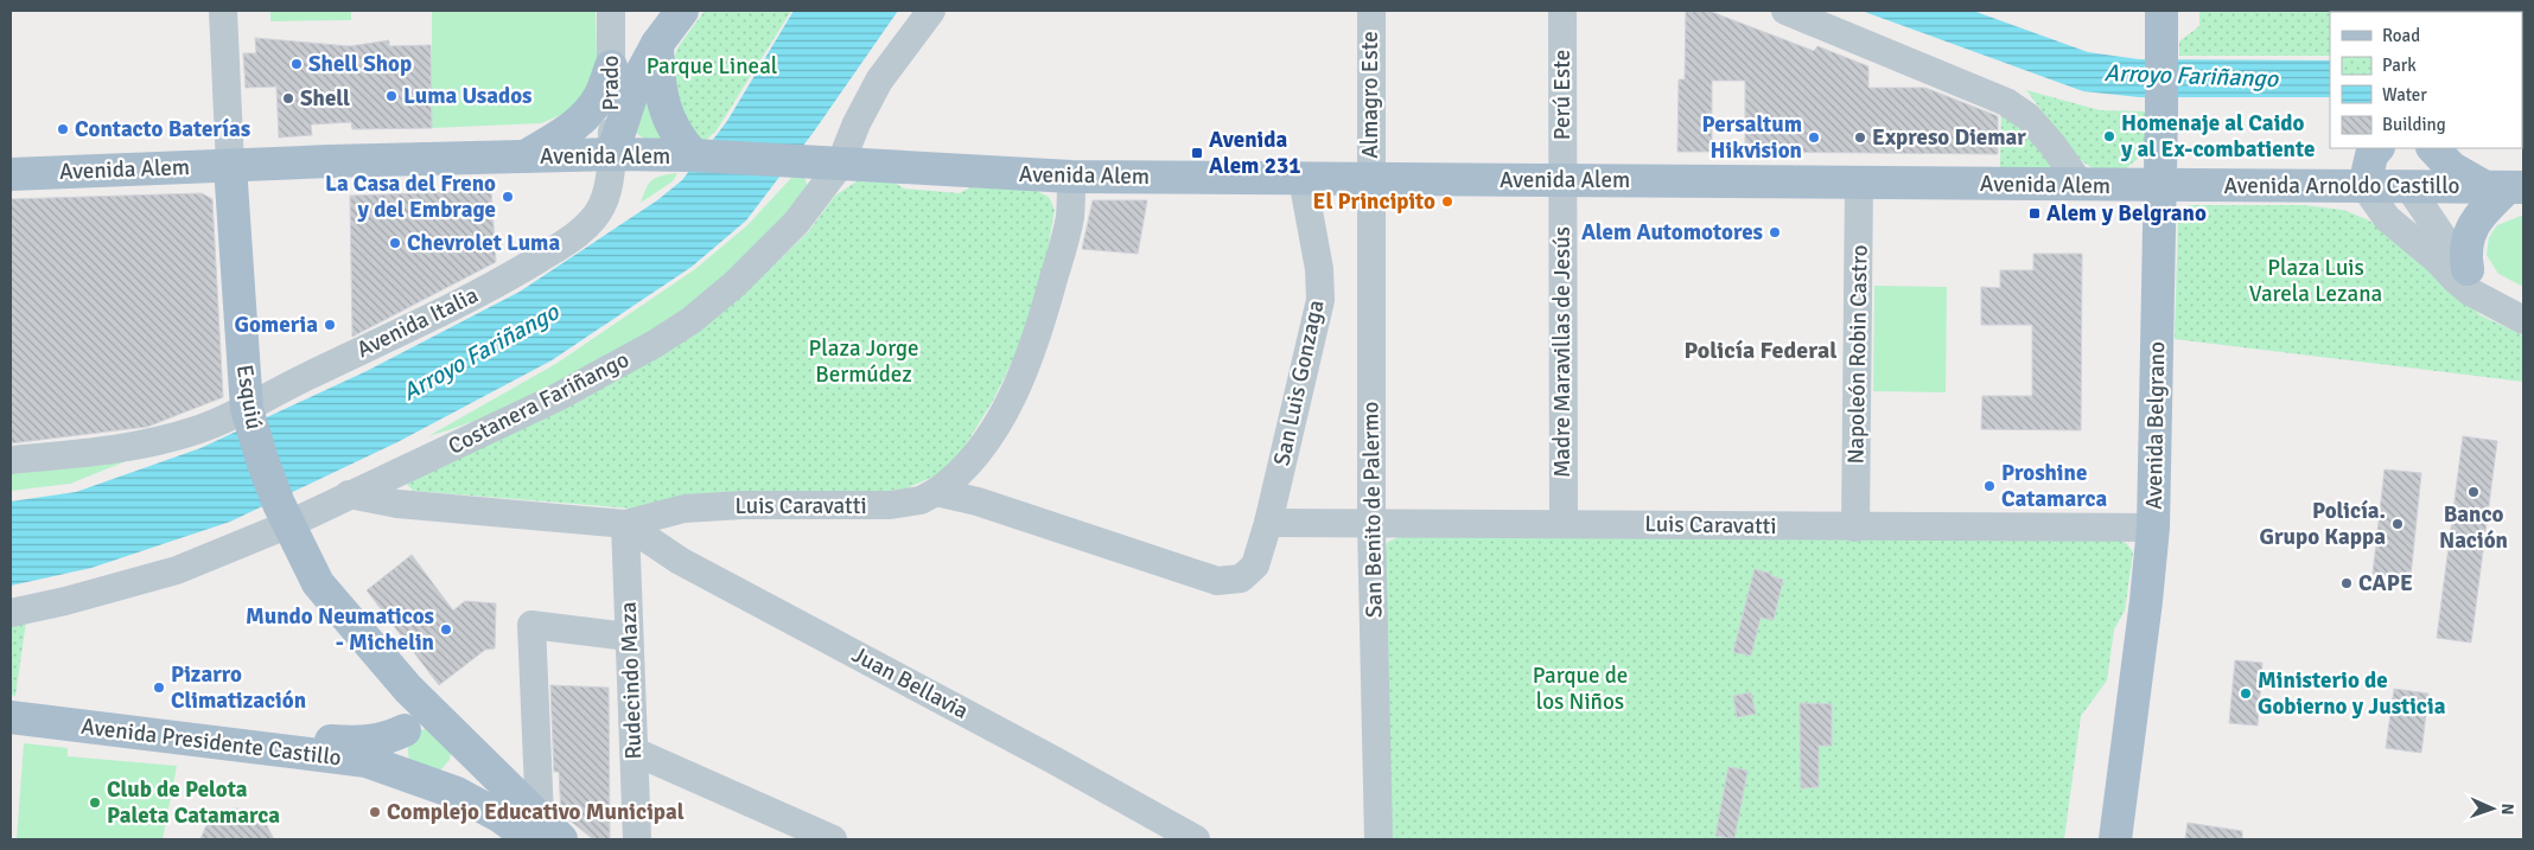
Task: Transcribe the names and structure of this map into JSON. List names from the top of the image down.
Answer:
{
  "streets": {
    "main road": [
      "Avenida Alem",
      "Avenida Arnoldo Castillo",
      "Avenida Italia",
      "Esquiú",
      "Avenida Belgrano",
      "Avenida Presidente Castillo"
    ],
    "street": [
      "Prado",
      "Almagro Este",
      "Perú Este",
      "Madre Maravillas de Jesús",
      "Napoleón Robin Castro",
      "San Luis Gonzaga",
      "Costanera Fariñango",
      "Luis Caravatti",
      "San Benito de Palermo",
      "Rudecindo Maza",
      "Juan Bellavia"
    ]
  },
  "crossings": [
    ["Prado", "Avenida Alem"],
    ["Prado", "Avenida Italia"],
    ["Almagro Este", "Avenida Alem"],
    ["Almagro Este", "San Benito de Palermo"],
    ["Perú Este", "Avenida Alem"],
    ["Perú Este", "Madre Maravillas de Jesús"],
    ["Avenida Alem", "Avenida Arnoldo Castillo"],
    ["Avenida Alem", "Avenida Italia"],
    ["Avenida Alem", "Madre Maravillas de Jesús"],
    ["Avenida Alem", "Napoleón Robin Castro"],
    ["Avenida Alem", "San Luis Gonzaga"],
    ["Avenida Alem", "Esquiú"],
    ["Avenida Alem", "Costanera Fariñango"],
    ["Avenida Alem", "Avenida Belgrano"],
    ["Avenida Alem", "San Benito de Palermo"],
    ["Avenida Arnoldo Castillo", "Avenida Belgrano"],
    ["Avenida Italia", "Esquiú"],
    ["Madre Maravillas de Jesús", "Luis Caravatti"],
    ["Napoleón Robin Castro", "Luis Caravatti"],
    ["San Luis Gonzaga", "Luis Caravatti"],
    ["Esquiú", "Costanera Fariñango"],
    ["Esquiú", "Avenida Presidente Castillo"],
    ["Costanera Fariñango", "Luis Caravatti"],
    ["Avenida Belgrano", "Luis Caravatti"],
    ["Luis Caravatti", "San Benito de Palermo"],
    ["Luis Caravatti", "Rudecindo Maza"],
    ["Luis Caravatti", "Juan Bellavia"],
    ["Rudecindo Maza", "Juan Bellavia"]
  ],
  "districts": ["Policía Federal"],
  "water": ["Arroyo Fariñango"],
  "parks": [
    "Parque Lineal",
    "Plaza Luis Varela Lezana",
    "Plaza Jorge Bermúdez",
    "Parque de los Niños"
  ],
  "places": {
    "other": [
      "Shell Shop",
      "Luma Usados",
      "Shell",
      "Contacto Baterías",
      "Homenaje al Caido y al Ex-combatiente",
      "Persaltum Hikvision",
      "Expreso Diemar",
      "La Casa del Freno y del Embrage",
      "El Principito",
      "Alem Automotores",
      "Chevrolet Luma",
      "Gomeria",
      "Proshine Catamarca",
      "Banco Nación",
      "Policía. Grupo Kappa",
      "CAPE",
      "Mundo Neumaticos - Michelin",
      "Pizarro Climatización",
      "Ministerio de Gobierno y Justicia",
      "Club de Pelota Paleta Catamarca",
      "Complejo Educativo Municipal"
    ],
    "transit": ["Avenida Alem 231", "Alem y Belgrano"]
  },
  "legend": [
    "Road",
    "Park",
    "Water",
    "Building"
  ],
  "north": "right"
}
